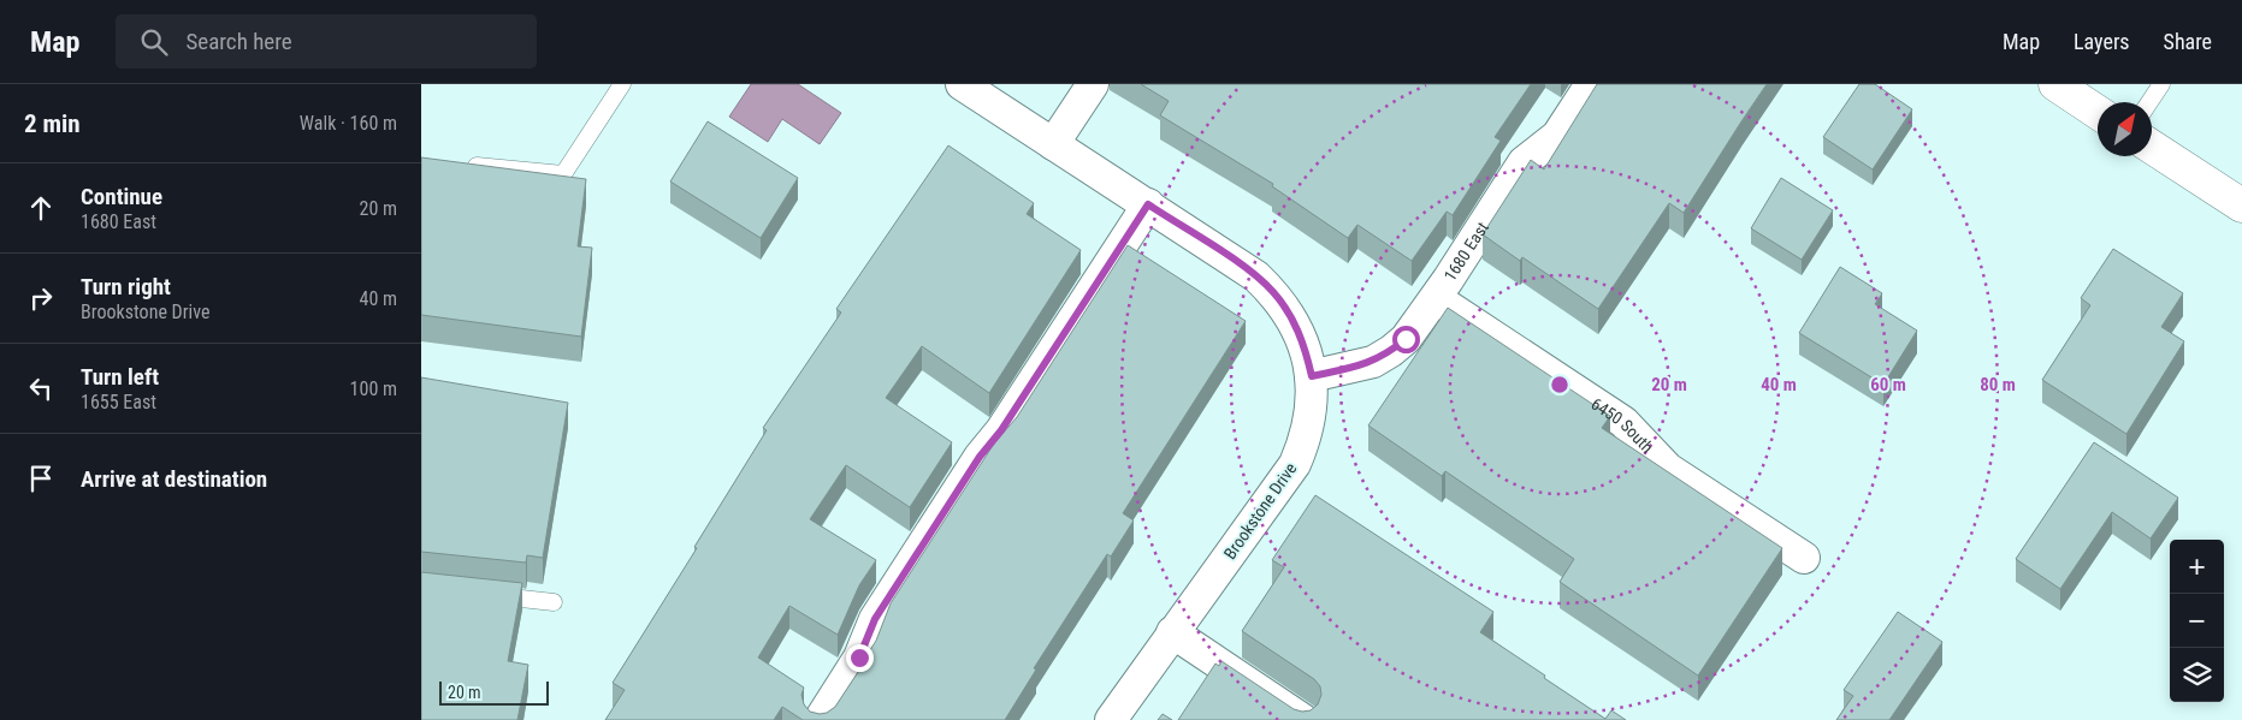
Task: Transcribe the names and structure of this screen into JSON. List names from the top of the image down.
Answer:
{
  "streets": {
    "street": ["1680 East", "6450 South", "Brookstone Drive"]
  },
  "crossings": [
    ["1680 East", "6450 South"],
    ["1680 East", "Brookstone Drive"]
  ],
  "scale_bar": "20 m",
  "north": "top right",
  "page": {
    "header": "Map",
    "search": "Search here",
    "nav": ["Map", "Layers", "Share"],
    "heading": ["2 min", "Walk · 160 m"],
    "list": [
      ["Continue", "1680 East", "20 m"],
      ["Turn right", "Brookstone Drive", "40 m"],
      ["Turn left", "1655 East", "100 m"],
      "Arrive at destination"
    ],
    "map_buttons": ["+", "−"],
    "scale": "20 m"
  },
  "rings": [
    "20 m",
    "40 m",
    "60 m",
    "80 m"
  ]
}
